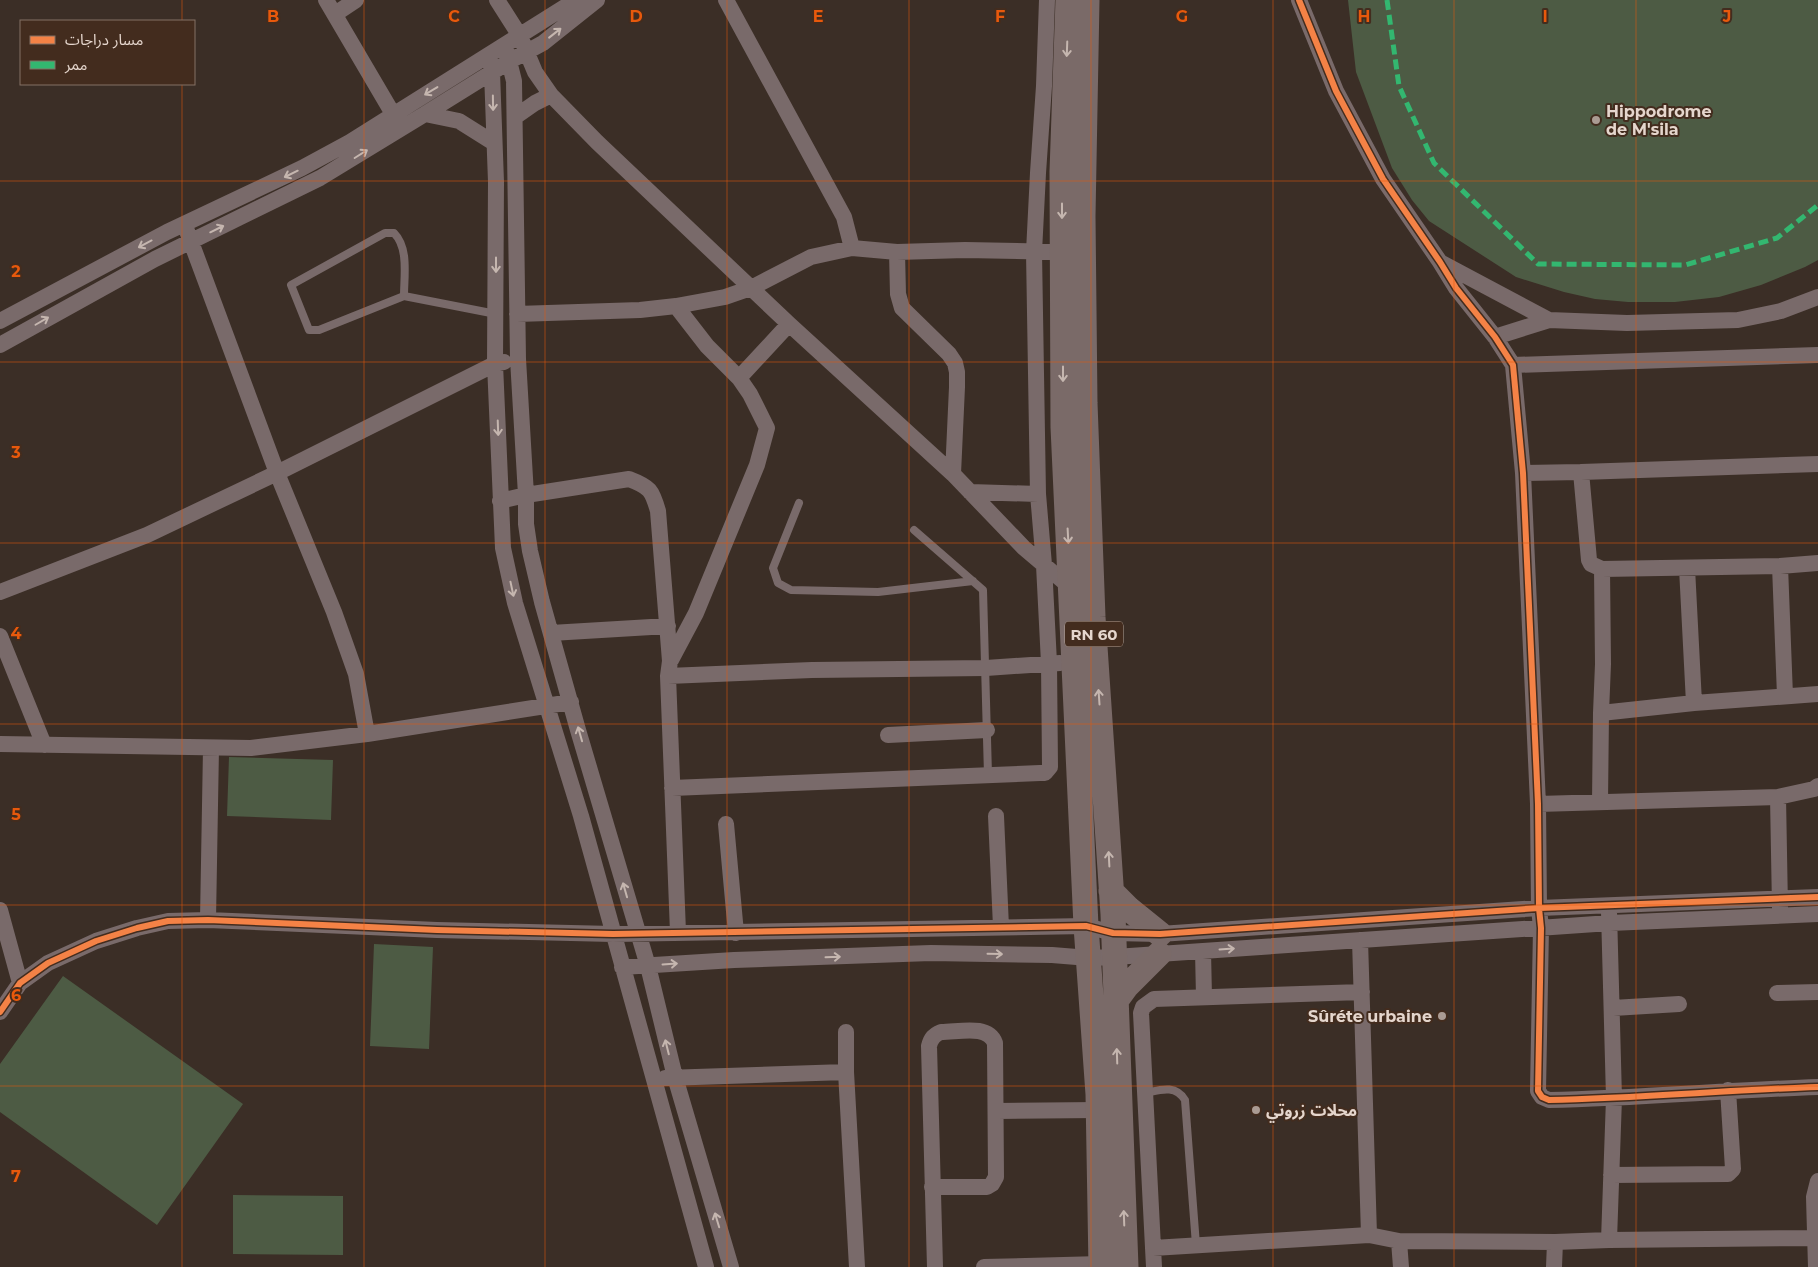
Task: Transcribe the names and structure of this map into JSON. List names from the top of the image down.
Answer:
{
  "streets": {
    "main road": ["RN 60"]
  },
  "places": ["Hippodrome de M'sila", "Sûréte urbaine", "محلات زروتي"],
  "legend": ["مسار دراجات", "ممر"],
  "grid": {
    "columns": [
      "B",
      "C",
      "D",
      "E",
      "F",
      "G",
      "H",
      "I",
      "J"
    ],
    "rows": [
      "2",
      "3",
      "4",
      "5",
      "6",
      "7"
    ]
  }
}
